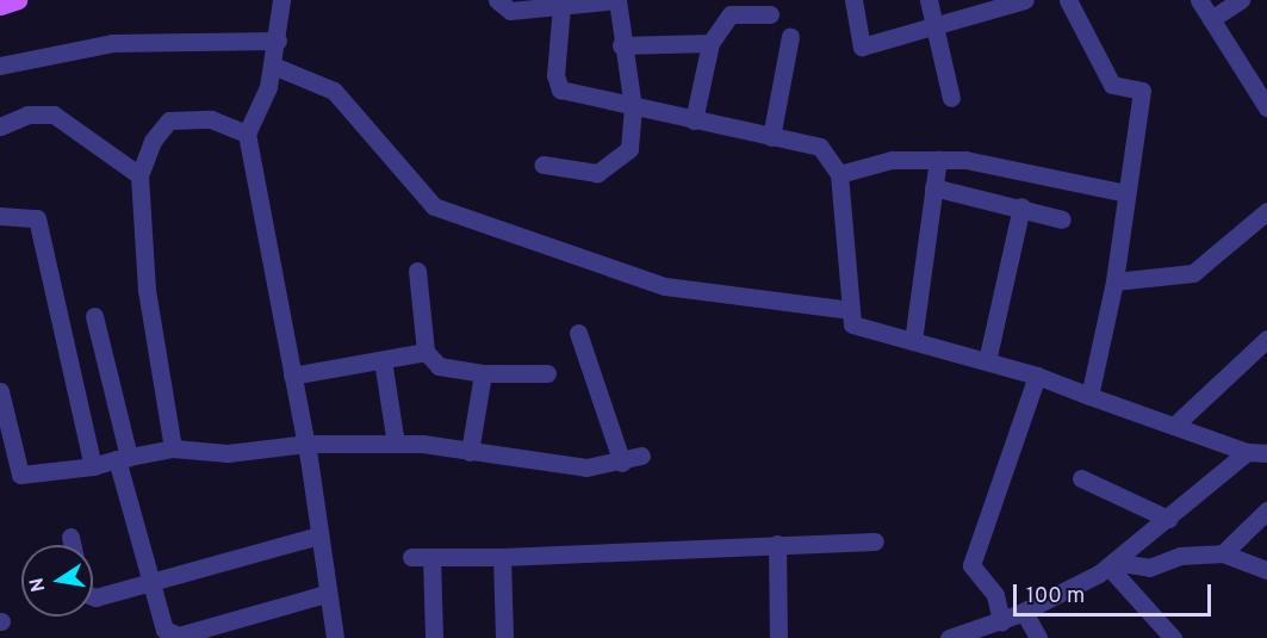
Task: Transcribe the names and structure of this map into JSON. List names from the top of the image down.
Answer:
{
  "scale_bar": "100 m",
  "north": "left"
}
